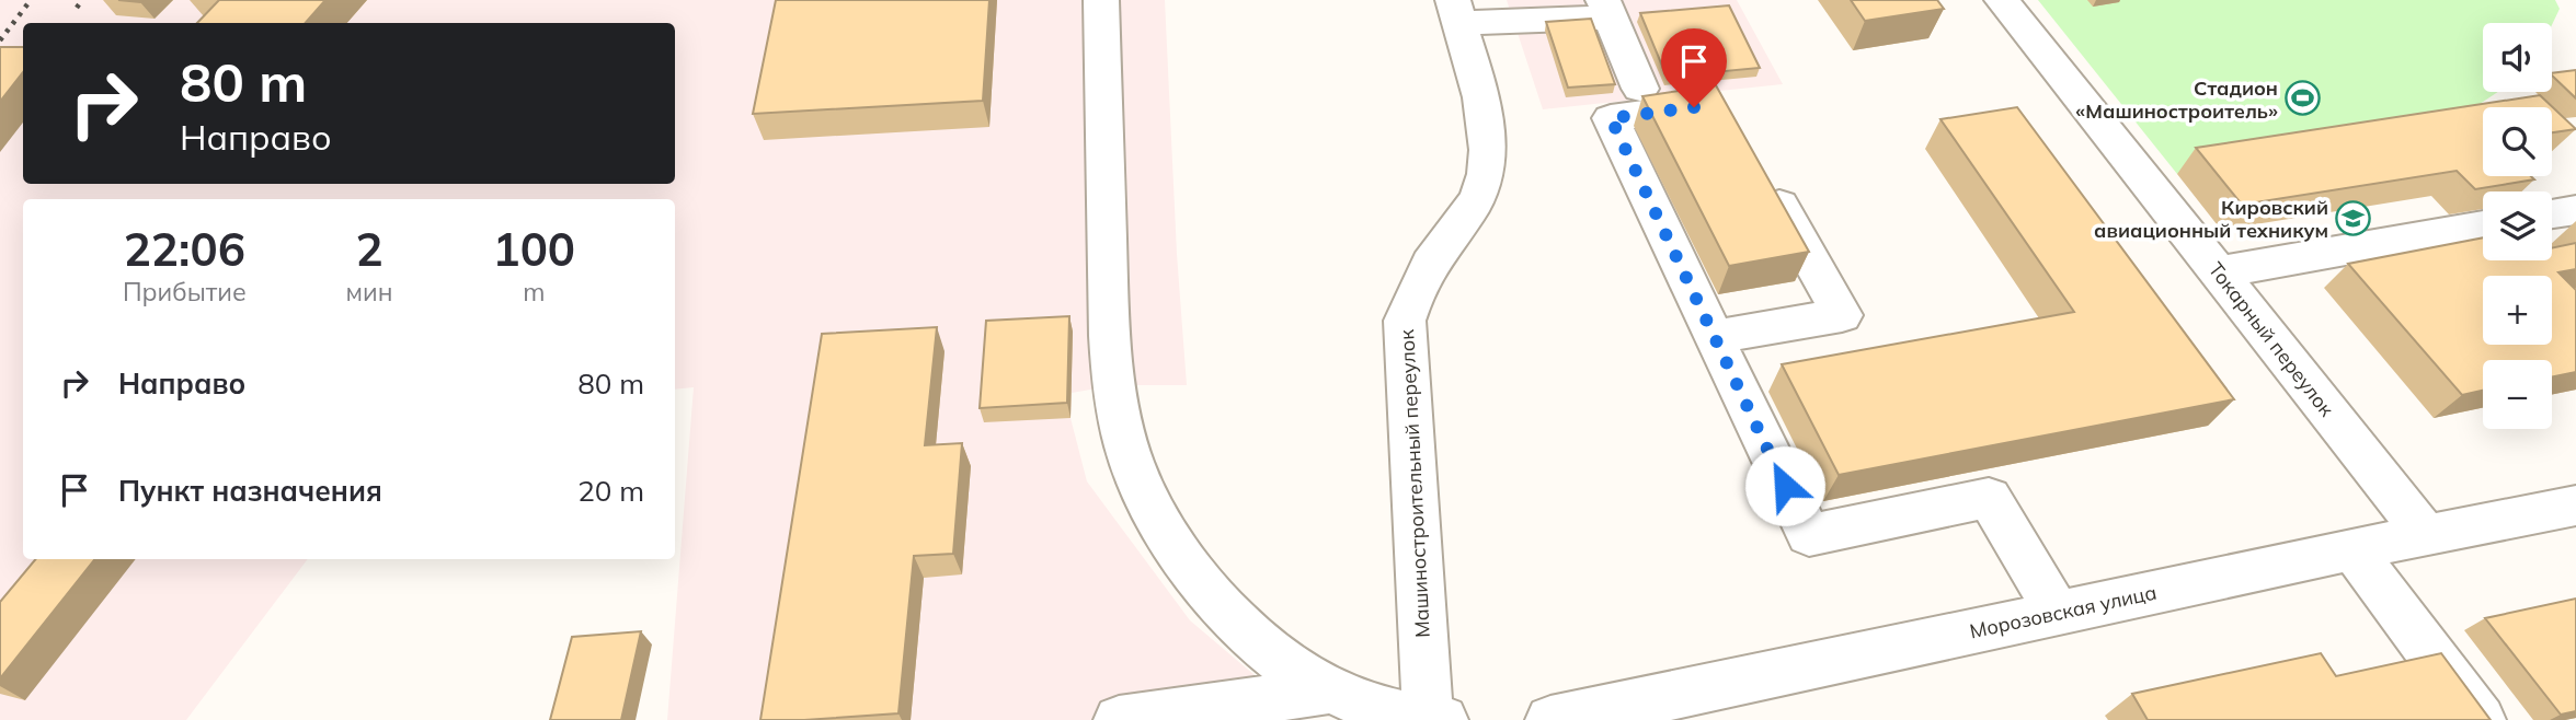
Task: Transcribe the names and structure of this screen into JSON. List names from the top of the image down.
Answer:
{
  "streets": {
    "street": ["Токарный переулок", "Машиностроительный переулок", "Морозовская улица"]
  },
  "crossings": [
    ["Токарный переулок", "Морозовская улица"]
  ],
  "places": {
    "sports": ["Стадион «Машиностроитель»"],
    "school or university": ["Кировский авиационный техникум"]
  },
  "page": {
    "map_buttons": ["+", "−"],
    "turn": ["80 m", "Направо"],
    "eta": [
      "22:06",
      "Прибытие",
      "2",
      "мин",
      "100",
      "m"
    ],
    "list": [
      {
        "name": "Направо",
        "value": "80 m"
      },
      {
        "name": "Пункт назначения",
        "value": "20 m"
      }
    ]
  }
}
